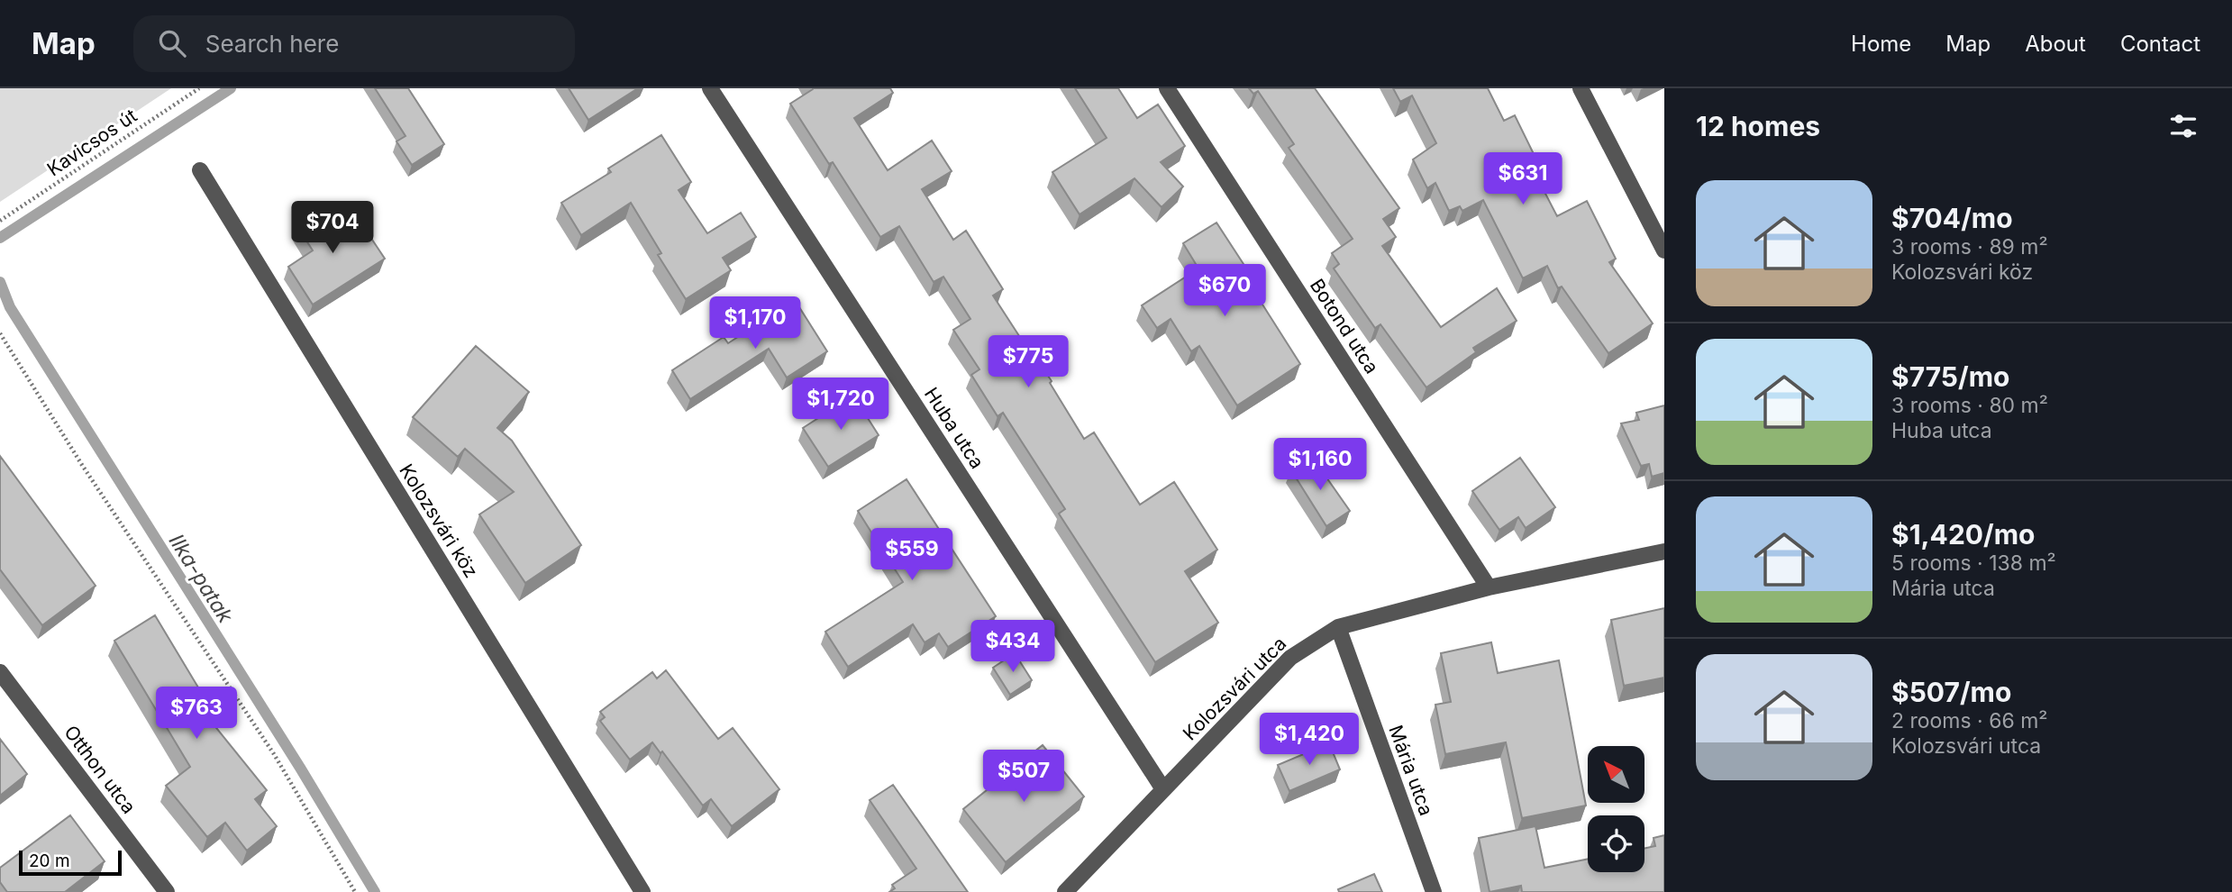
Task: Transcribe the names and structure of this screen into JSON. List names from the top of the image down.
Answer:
{
  "streets": {
    "street": [
      "Botond utca",
      "Huba utca",
      "Kolozsvári köz",
      "Kolozsvári utca",
      "Otthon utca",
      "Mária utca"
    ],
    "path": ["Kavicsos út"]
  },
  "crossings": [
    ["Botond utca", "Kolozsvári utca"],
    ["Huba utca", "Kolozsvári utca"],
    ["Kolozsvári utca", "Mária utca"]
  ],
  "water": ["Ilka-patak"],
  "scale_bar": "20 m",
  "north": "top left",
  "page": {
    "header": "Map",
    "search": "Search here",
    "nav": [
      "Home",
      "Map",
      "About",
      "Contact"
    ],
    "heading": "12 homes",
    "price": [
      "$631",
      "$704",
      "$670",
      "$1,170",
      "$775",
      "$1,720",
      "$1,160",
      "$559",
      "$434",
      "$763",
      "$1,420",
      "$507"
    ],
    "list": [
      {
        "name": "$704/mo",
        "note": "3 rooms · 89 m² · Kolozsvári köz"
      },
      {
        "name": "$775/mo",
        "note": "3 rooms · 80 m² · Huba utca"
      },
      {
        "name": "$1,420/mo",
        "note": "5 rooms · 138 m² · Mária utca"
      },
      {
        "name": "$507/mo",
        "note": "2 rooms · 66 m² · Kolozsvári utca"
      }
    ],
    "scale": "20 m"
  }
}
